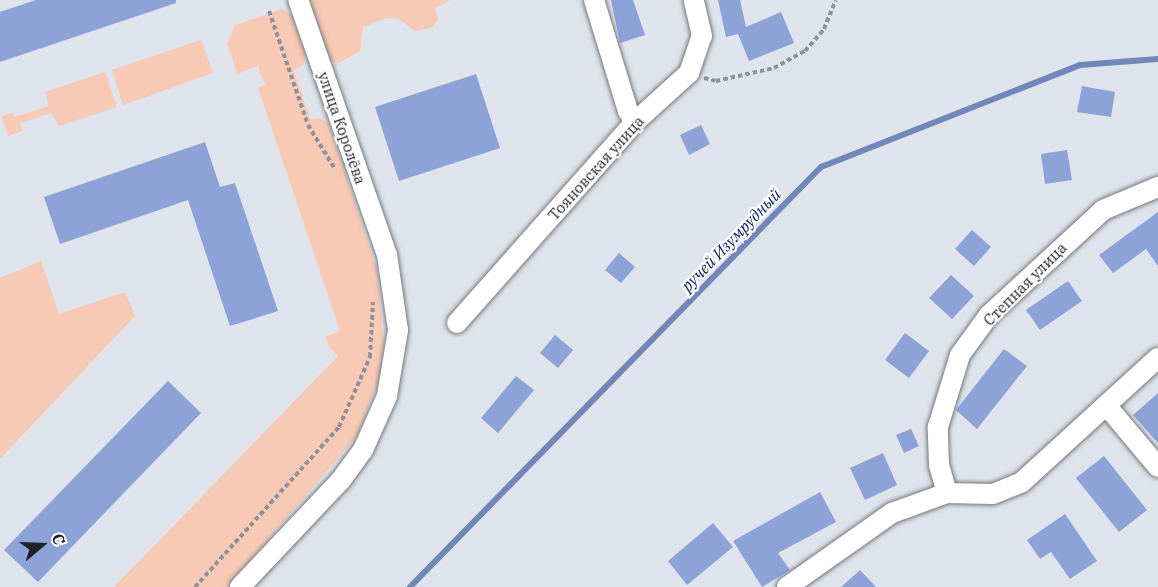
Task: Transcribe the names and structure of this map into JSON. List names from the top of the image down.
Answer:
{
  "streets": {
    "street": ["улица Королёва", "Тояновская улица", "Степная улица"]
  },
  "water": ["ручей Изумрудный"],
  "north": "right"
}
